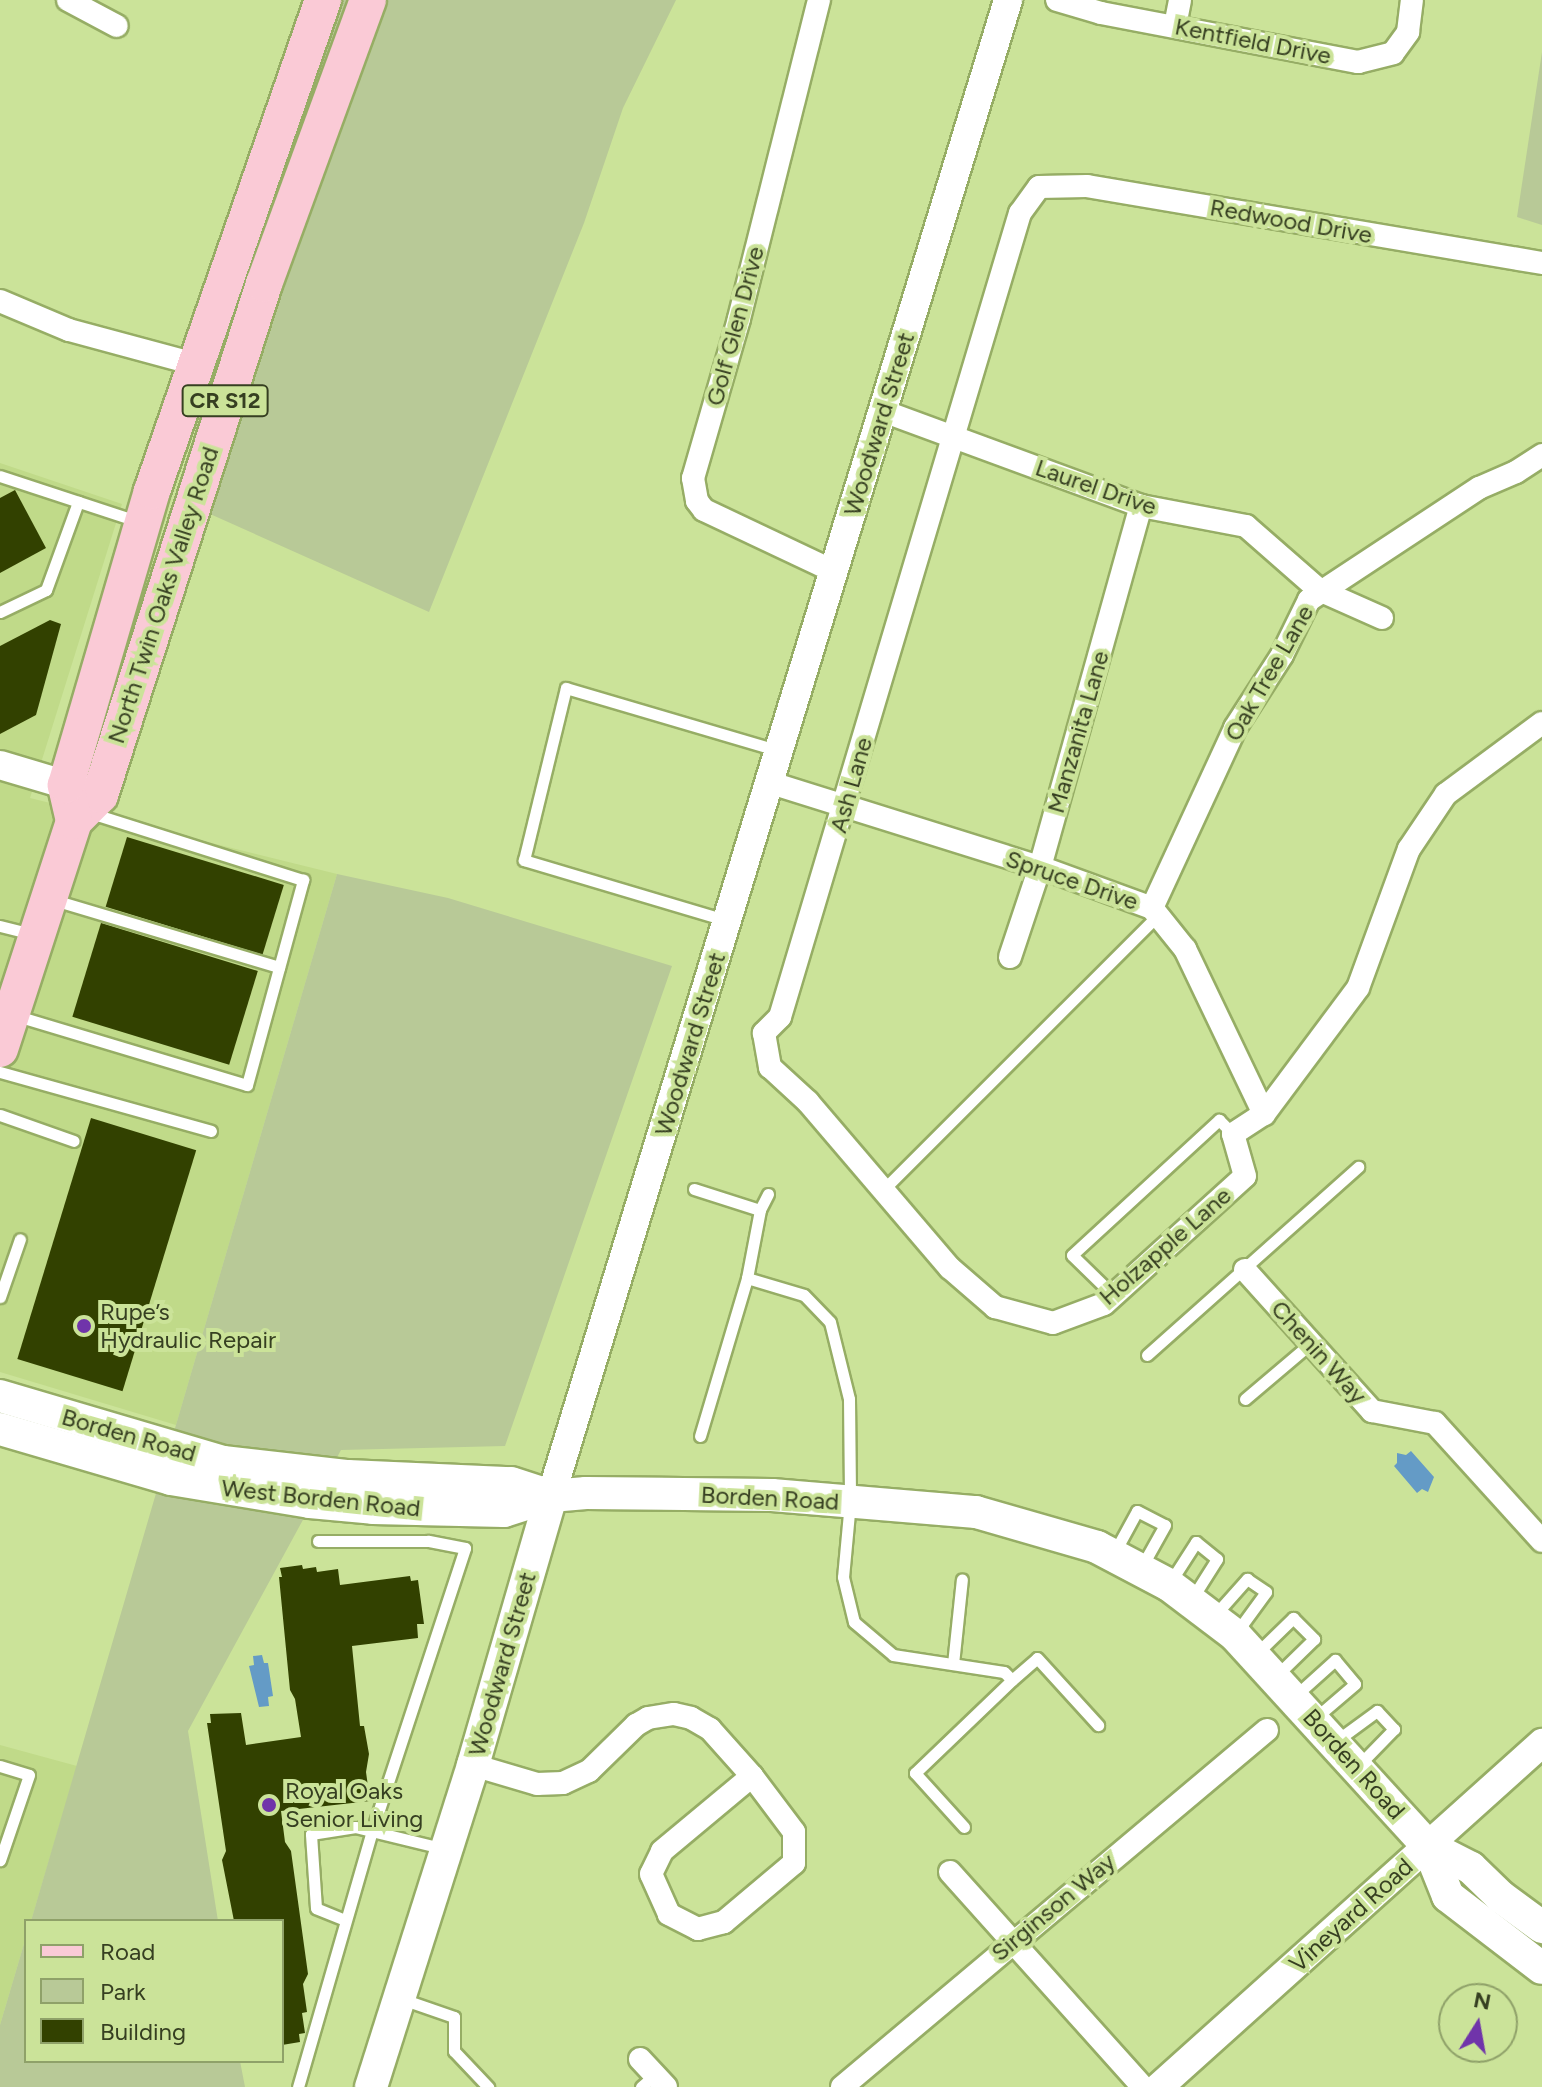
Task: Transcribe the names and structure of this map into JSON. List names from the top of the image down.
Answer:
{
  "streets": {
    "main road": [
      "CR S12",
      "Woodward Street",
      "North Twin Oaks Valley Road",
      "Borden Road"
    ],
    "street": [
      "Kentfield Drive",
      "Redwood Drive",
      "Golf Glen Drive",
      "Laurel Drive",
      "Oak Tree Lane",
      "Manzanita Lane",
      "Ash Lane",
      "Spruce Drive",
      "Holzapple Lane",
      "Chenin Way",
      "Sirginson Way",
      "Vineyard Road"
    ]
  },
  "crossings": [
    ["Redwood Drive", "Ash Lane"],
    ["Golf Glen Drive", "Woodward Street"],
    ["Woodward Street", "Laurel Drive"],
    ["Woodward Street", "Spruce Drive"],
    ["Woodward Street", "Borden Road"],
    ["Laurel Drive", "Oak Tree Lane"],
    ["Laurel Drive", "Manzanita Lane"],
    ["Laurel Drive", "Ash Lane"],
    ["Oak Tree Lane", "Spruce Drive"],
    ["Manzanita Lane", "Spruce Drive"],
    ["Ash Lane", "Spruce Drive"],
    ["Ash Lane", "Holzapple Lane"],
    ["Borden Road", "Vineyard Road"]
  ],
  "places": ["Rupe’s Hydraulic Repair", "Royal Oaks Senior Living"],
  "legend": ["Road", "Park", "Building"],
  "north": "top"
}
